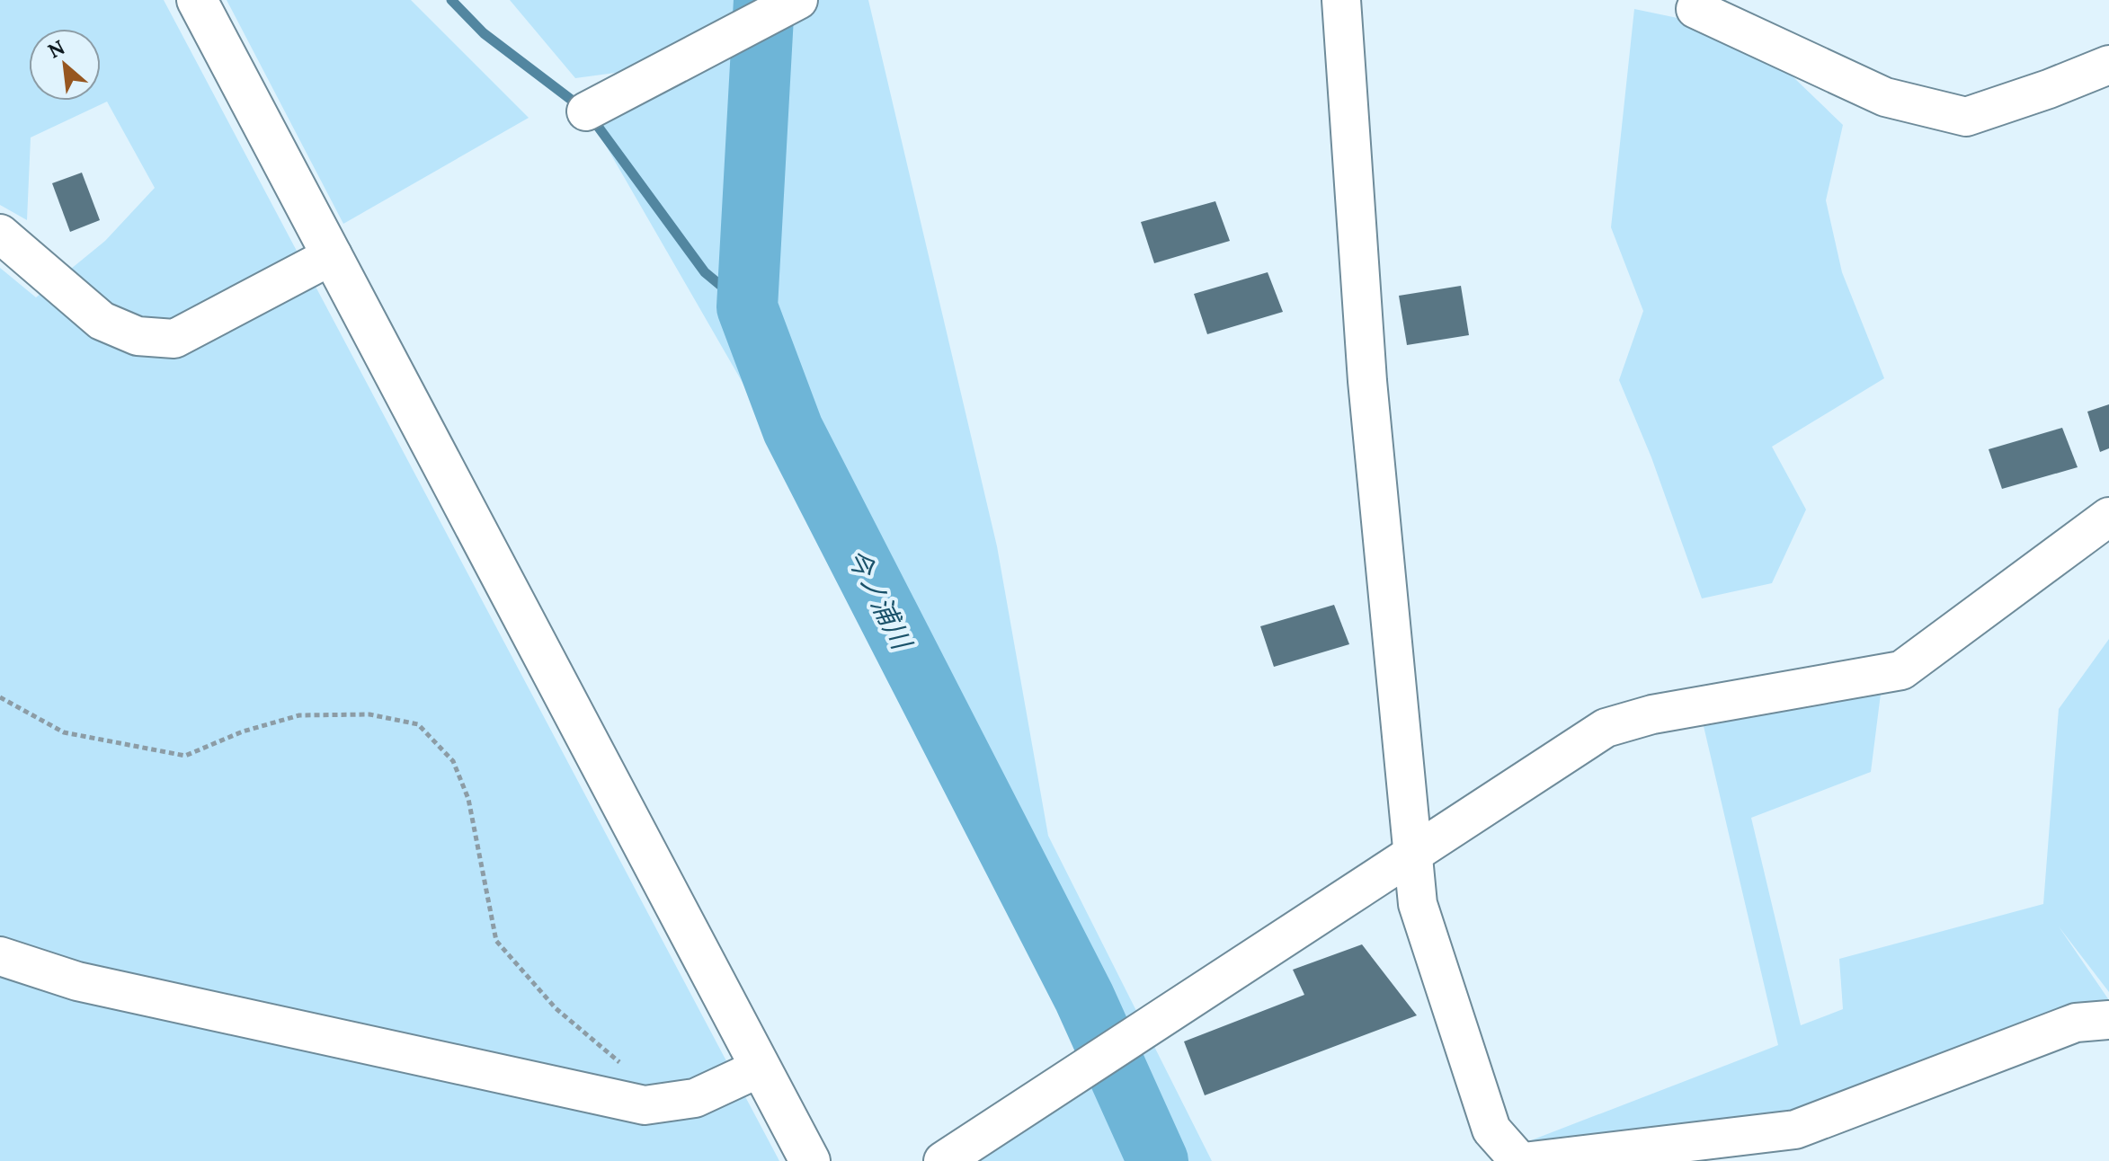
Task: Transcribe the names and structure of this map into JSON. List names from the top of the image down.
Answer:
{
  "water": ["今ノ浦川"],
  "north": "top left"
}
